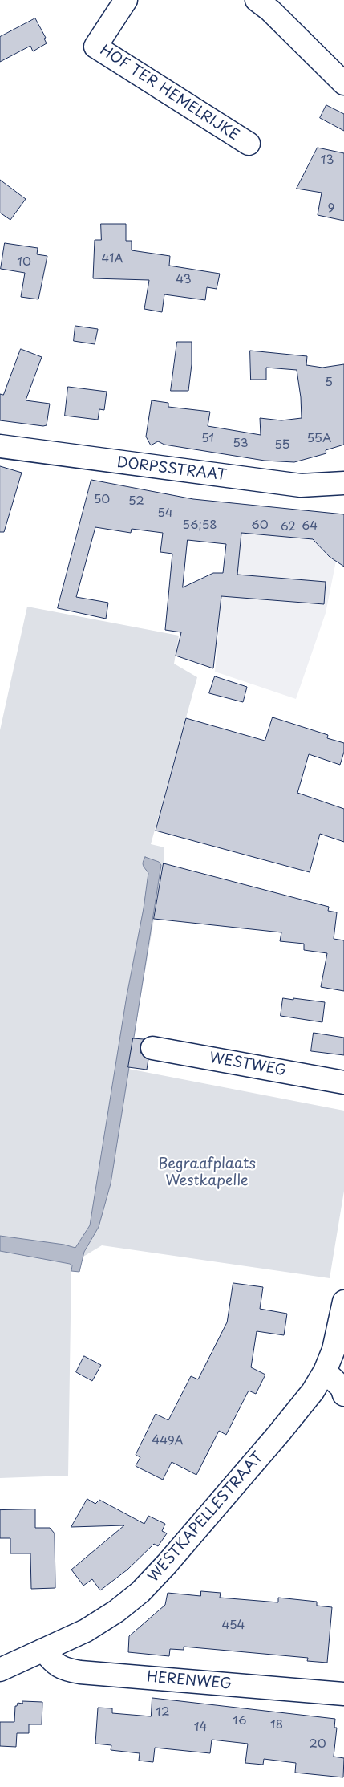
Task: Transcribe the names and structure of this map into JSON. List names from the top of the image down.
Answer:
{
  "streets": {
    "street": [
      "HOF TER HEMELRIJKE",
      "DORPSSTRAAT",
      "WESTWEG",
      "WESTKAPELLESTRAAT",
      "HERENWEG"
    ]
  },
  "crossings": [
    ["WESTKAPELLESTRAAT", "HERENWEG"]
  ],
  "parks": ["Begraafplaats Westkapelle"],
  "house_numbers": [
    "13",
    "9",
    "41A",
    "10",
    "43",
    "5",
    "51",
    "55A",
    "53",
    "55",
    "50",
    "52",
    "54",
    "56;58",
    "60",
    "64",
    "62",
    "449A",
    "454",
    "12",
    "16",
    "18",
    "14",
    "20"
  ]
}
